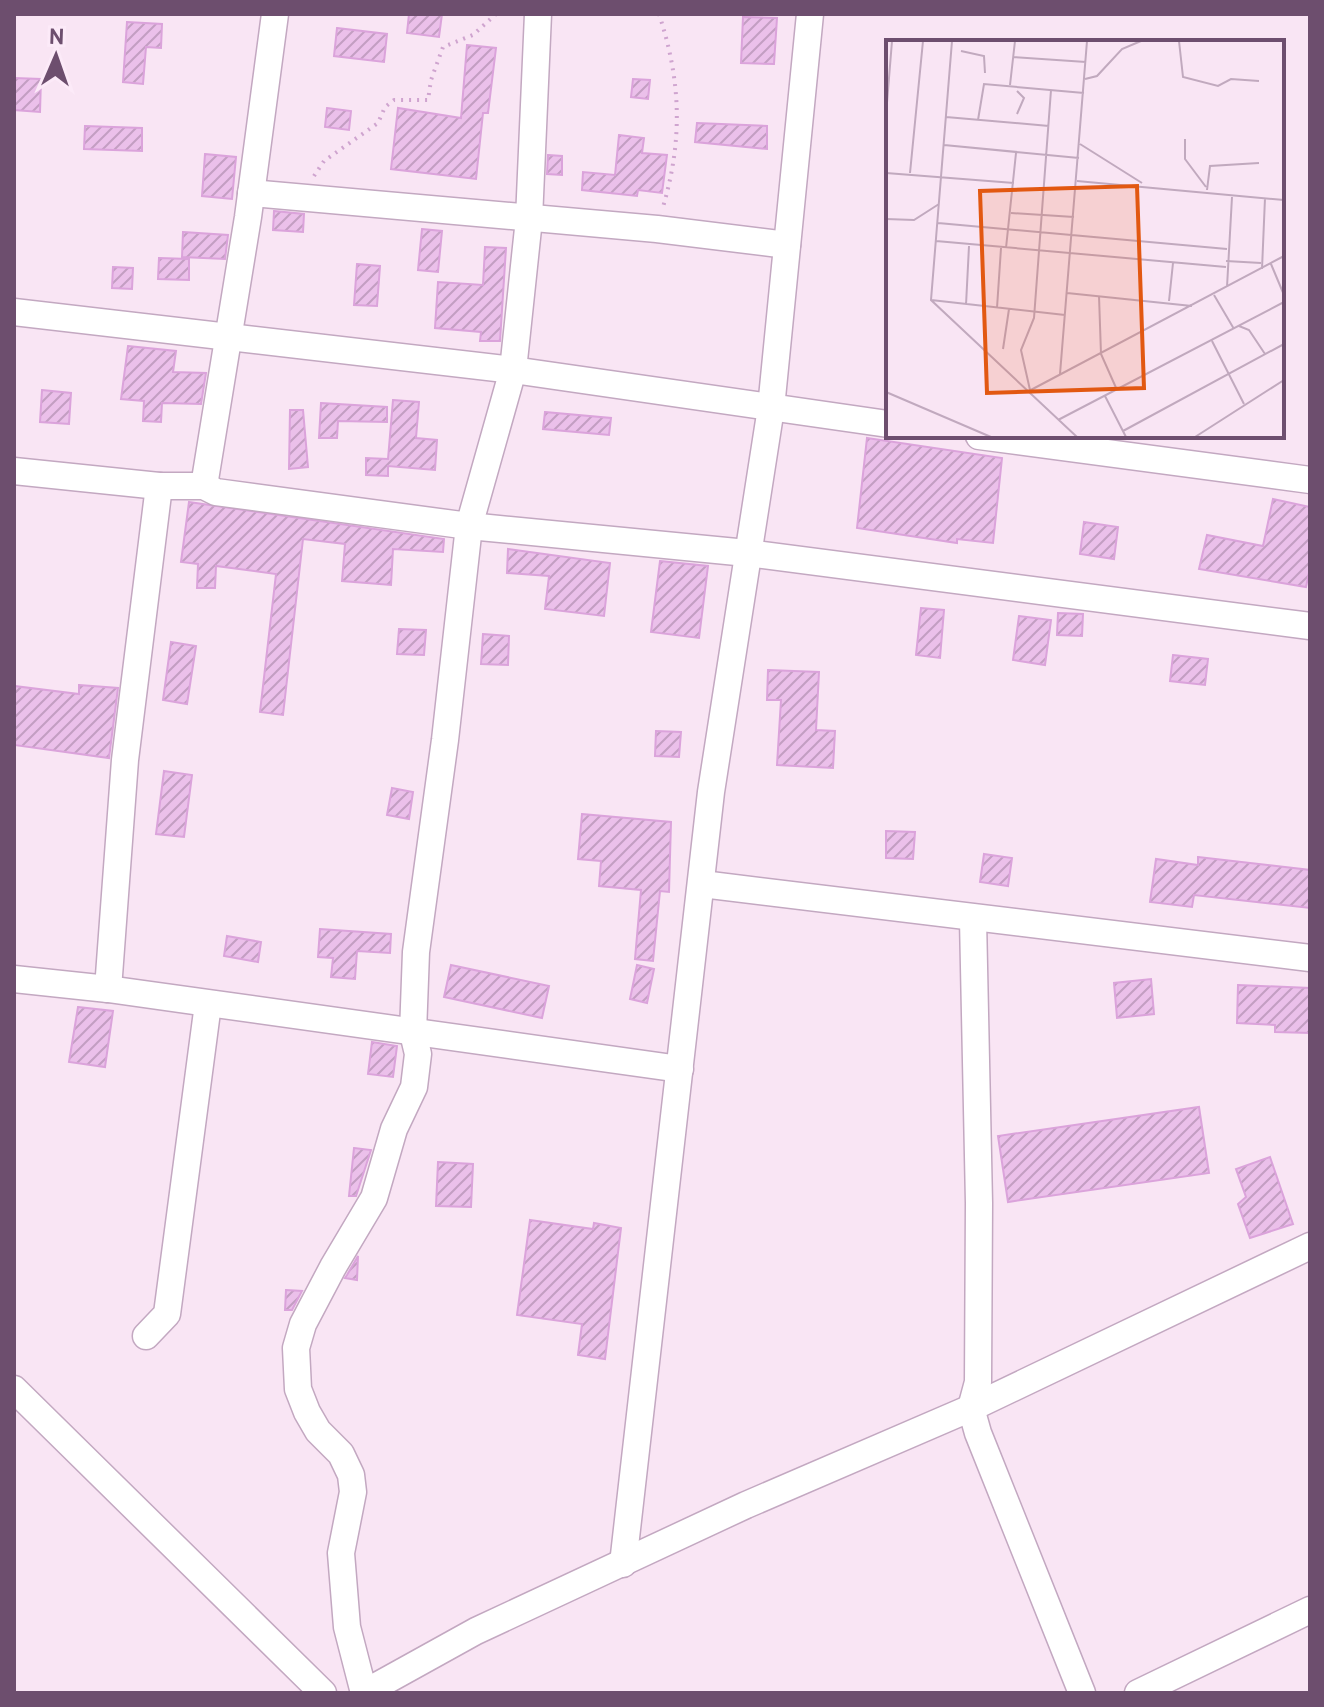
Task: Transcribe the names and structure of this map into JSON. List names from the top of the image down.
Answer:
{
  "north": "top"
}
